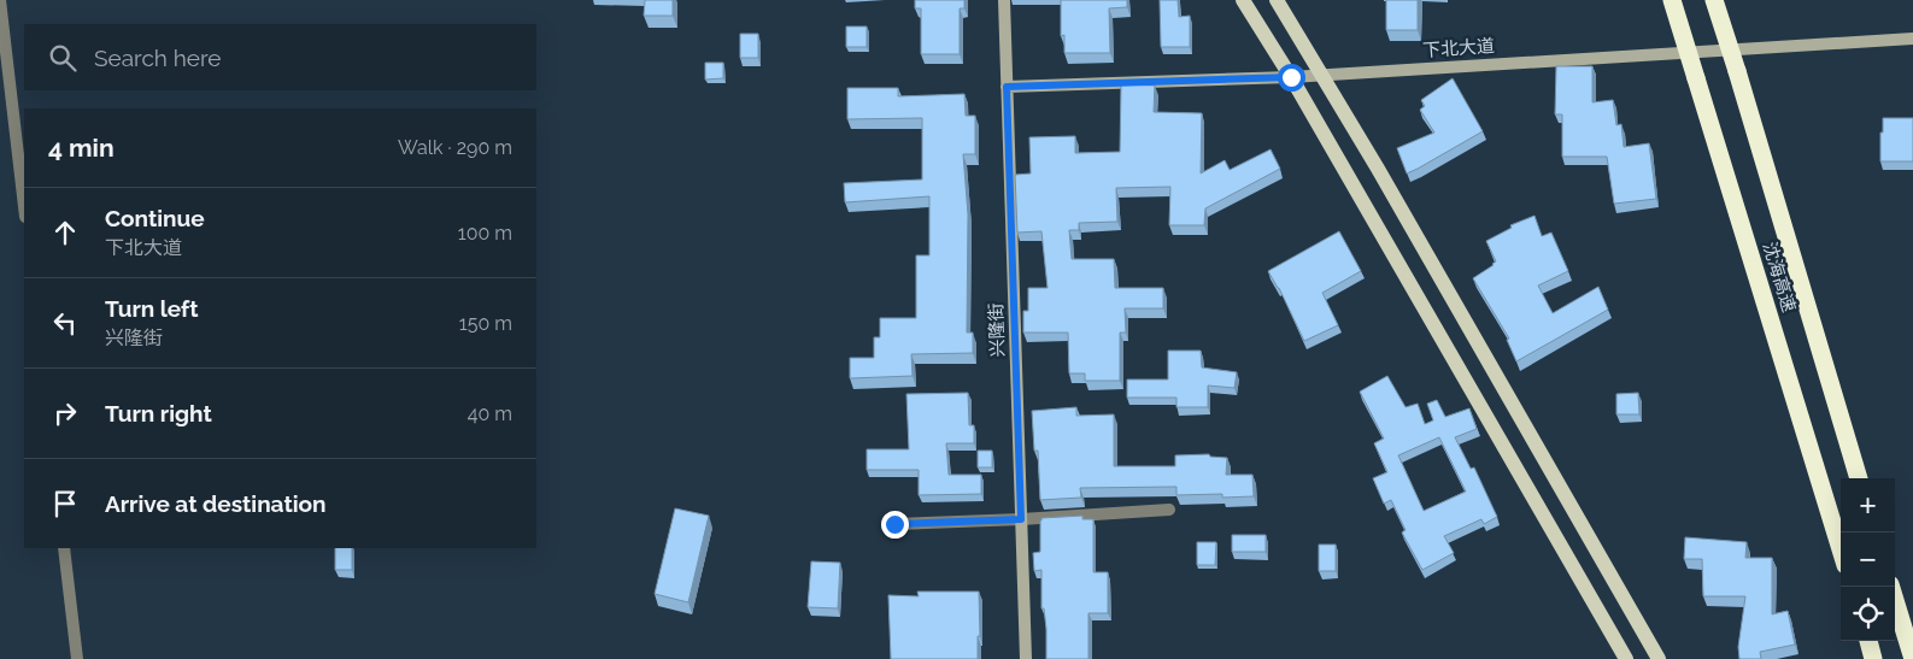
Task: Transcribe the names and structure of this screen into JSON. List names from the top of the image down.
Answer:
{
  "streets": {
    "highway": ["沈海高速"],
    "street": ["下北大道", "兴隆街"]
  },
  "crossings": [
    ["下北大道", "兴隆街"]
  ],
  "page": {
    "search": "Search here",
    "heading": ["4 min", "Walk · 290 m"],
    "list": [
      ["Continue", "下北大道", "100 m"],
      ["Turn left", "兴隆街", "150 m"],
      ["Turn right", "40 m"],
      "Arrive at destination"
    ],
    "map_buttons": ["+", "−"]
  }
}
